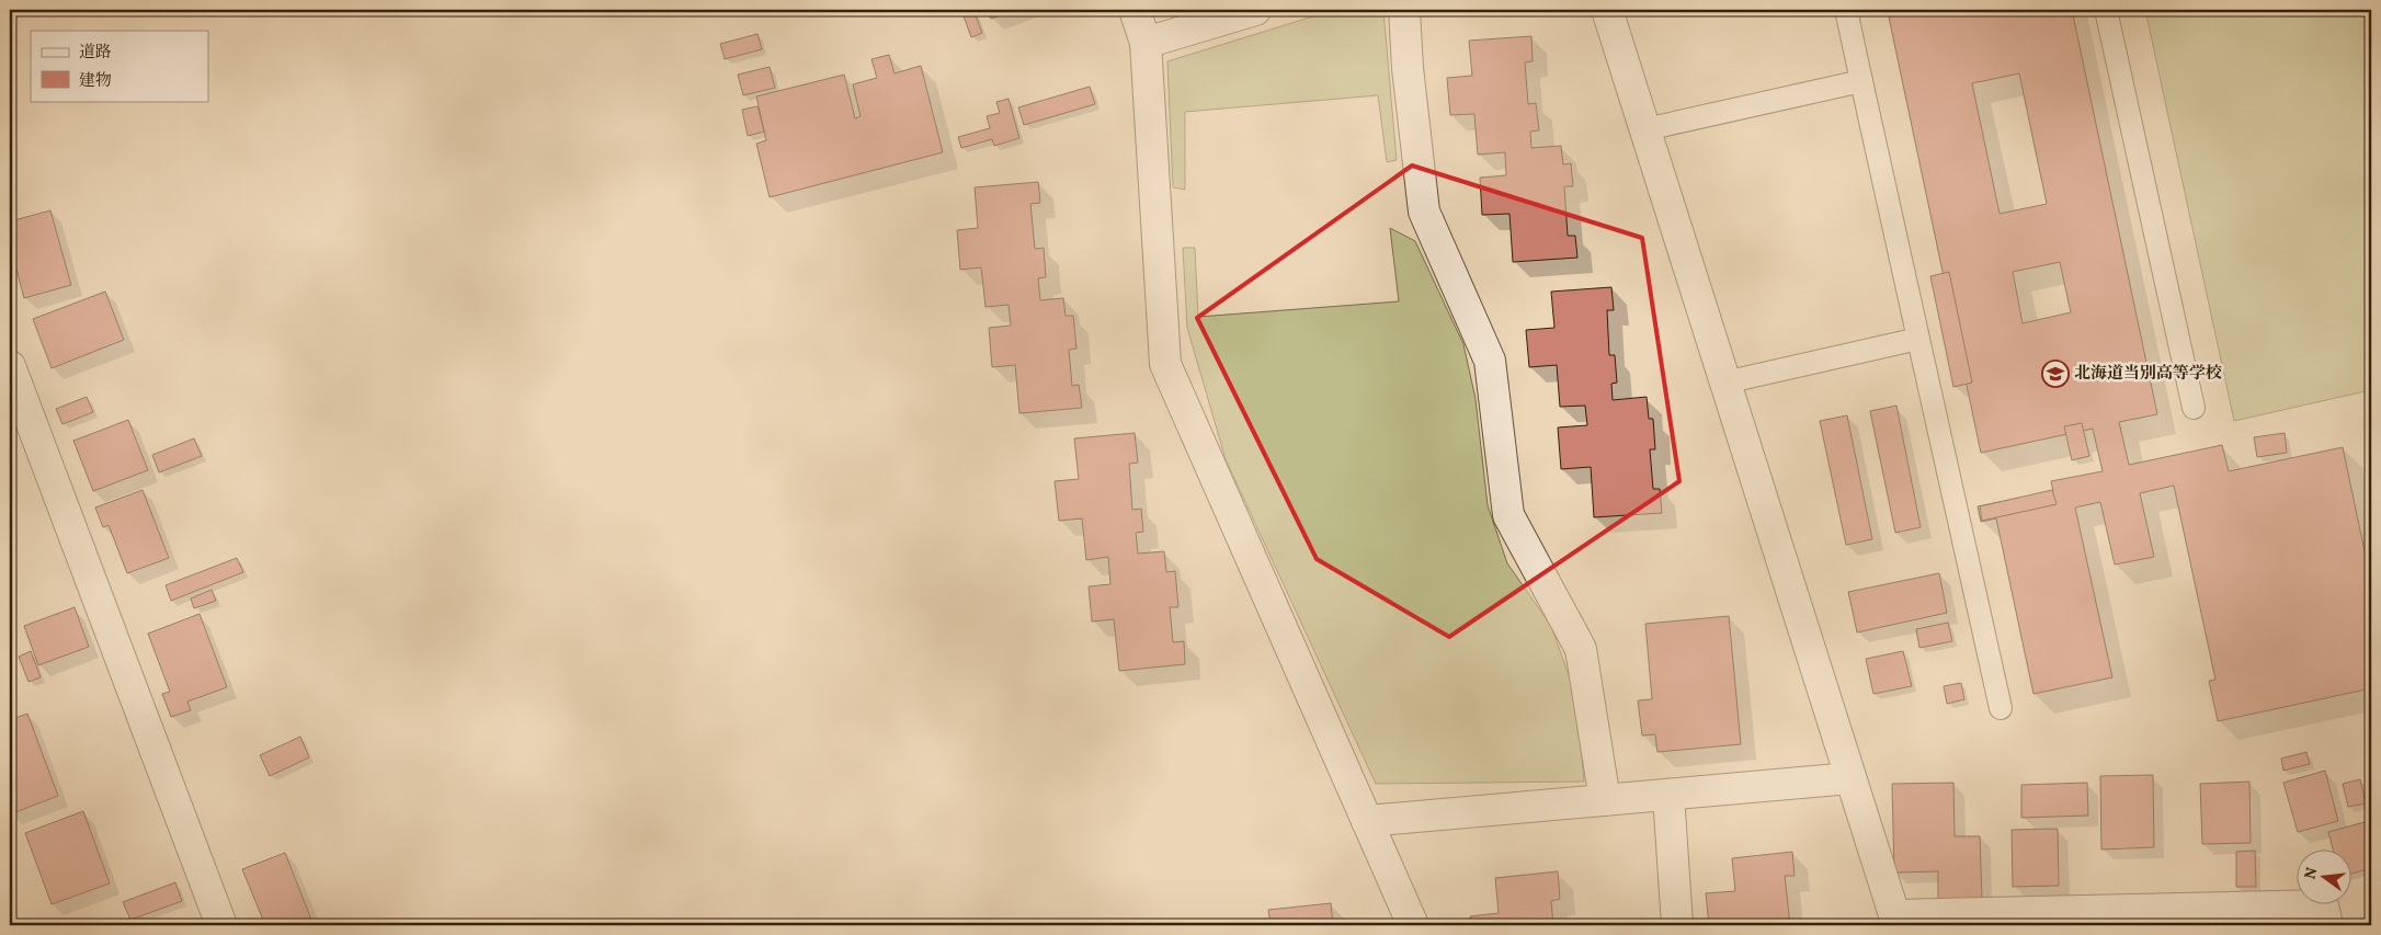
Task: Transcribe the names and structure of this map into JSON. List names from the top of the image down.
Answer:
{
  "places": {
    "school or university": ["北海道当別高等学校"]
  },
  "legend": ["道路", "建物"],
  "north": "left"
}
